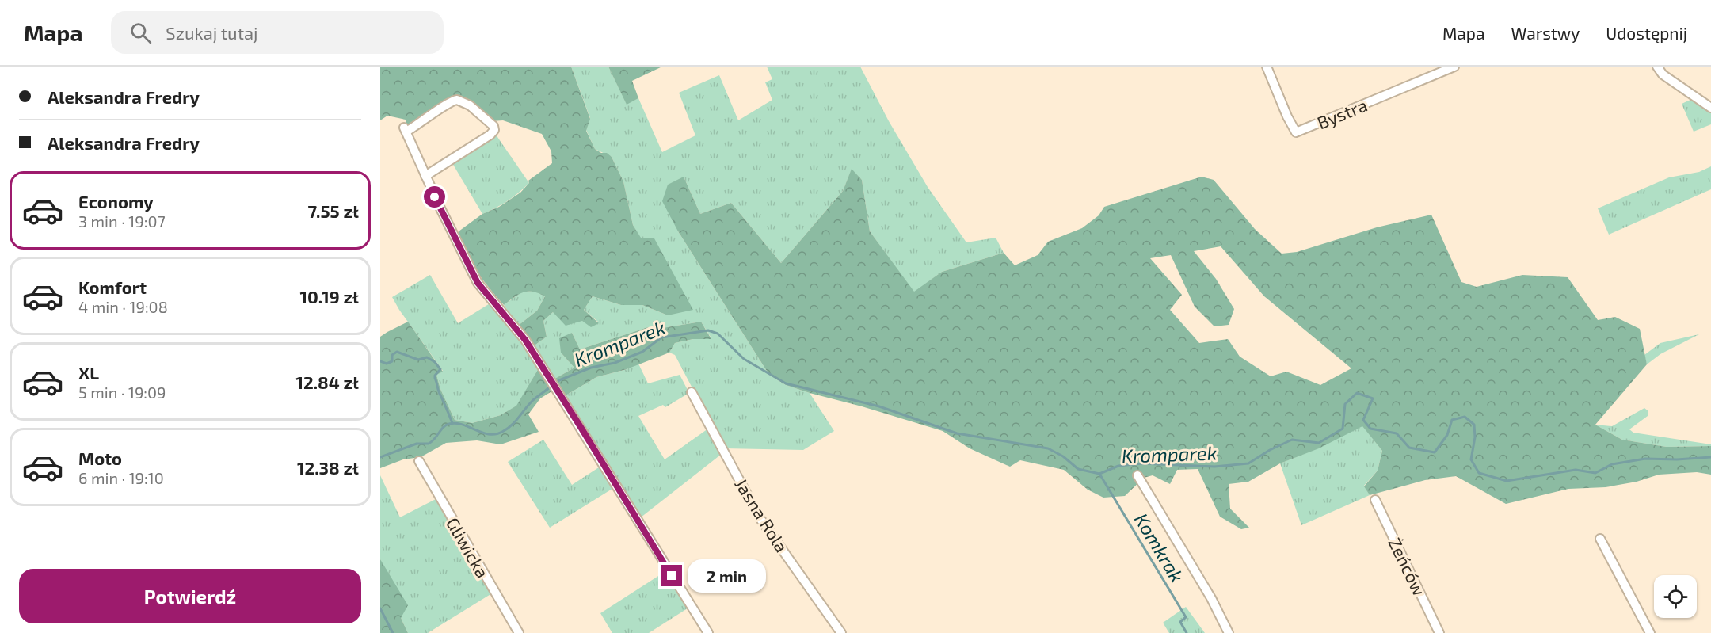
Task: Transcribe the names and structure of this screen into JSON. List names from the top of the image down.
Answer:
{
  "streets": {
    "street": [
      "Bystra",
      "Jasna Rola",
      "Gliwicka",
      "Żeńców"
    ]
  },
  "water": ["Kromparek", "Komkrak"],
  "page": {
    "header": "Mapa",
    "search": "Szukaj tutaj",
    "nav": ["Mapa", "Warstwy", "Udostępnij"],
    "banner": ["Aleksandra Fredry", "Aleksandra Fredry"],
    "list": [
      {
        "name": "Economy",
        "note": "3 min · 19:07",
        "value": "7.55 zł"
      },
      {
        "name": "Komfort",
        "note": "4 min · 19:08",
        "value": "10.19 zł"
      },
      {
        "name": "XL",
        "note": "5 min · 19:09",
        "value": "12.84 zł"
      },
      {
        "name": "Moto",
        "note": "6 min · 19:10",
        "value": "12.38 zł"
      }
    ],
    "buttons": "Potwierdź",
    "bubble": "2 min"
  }
}
